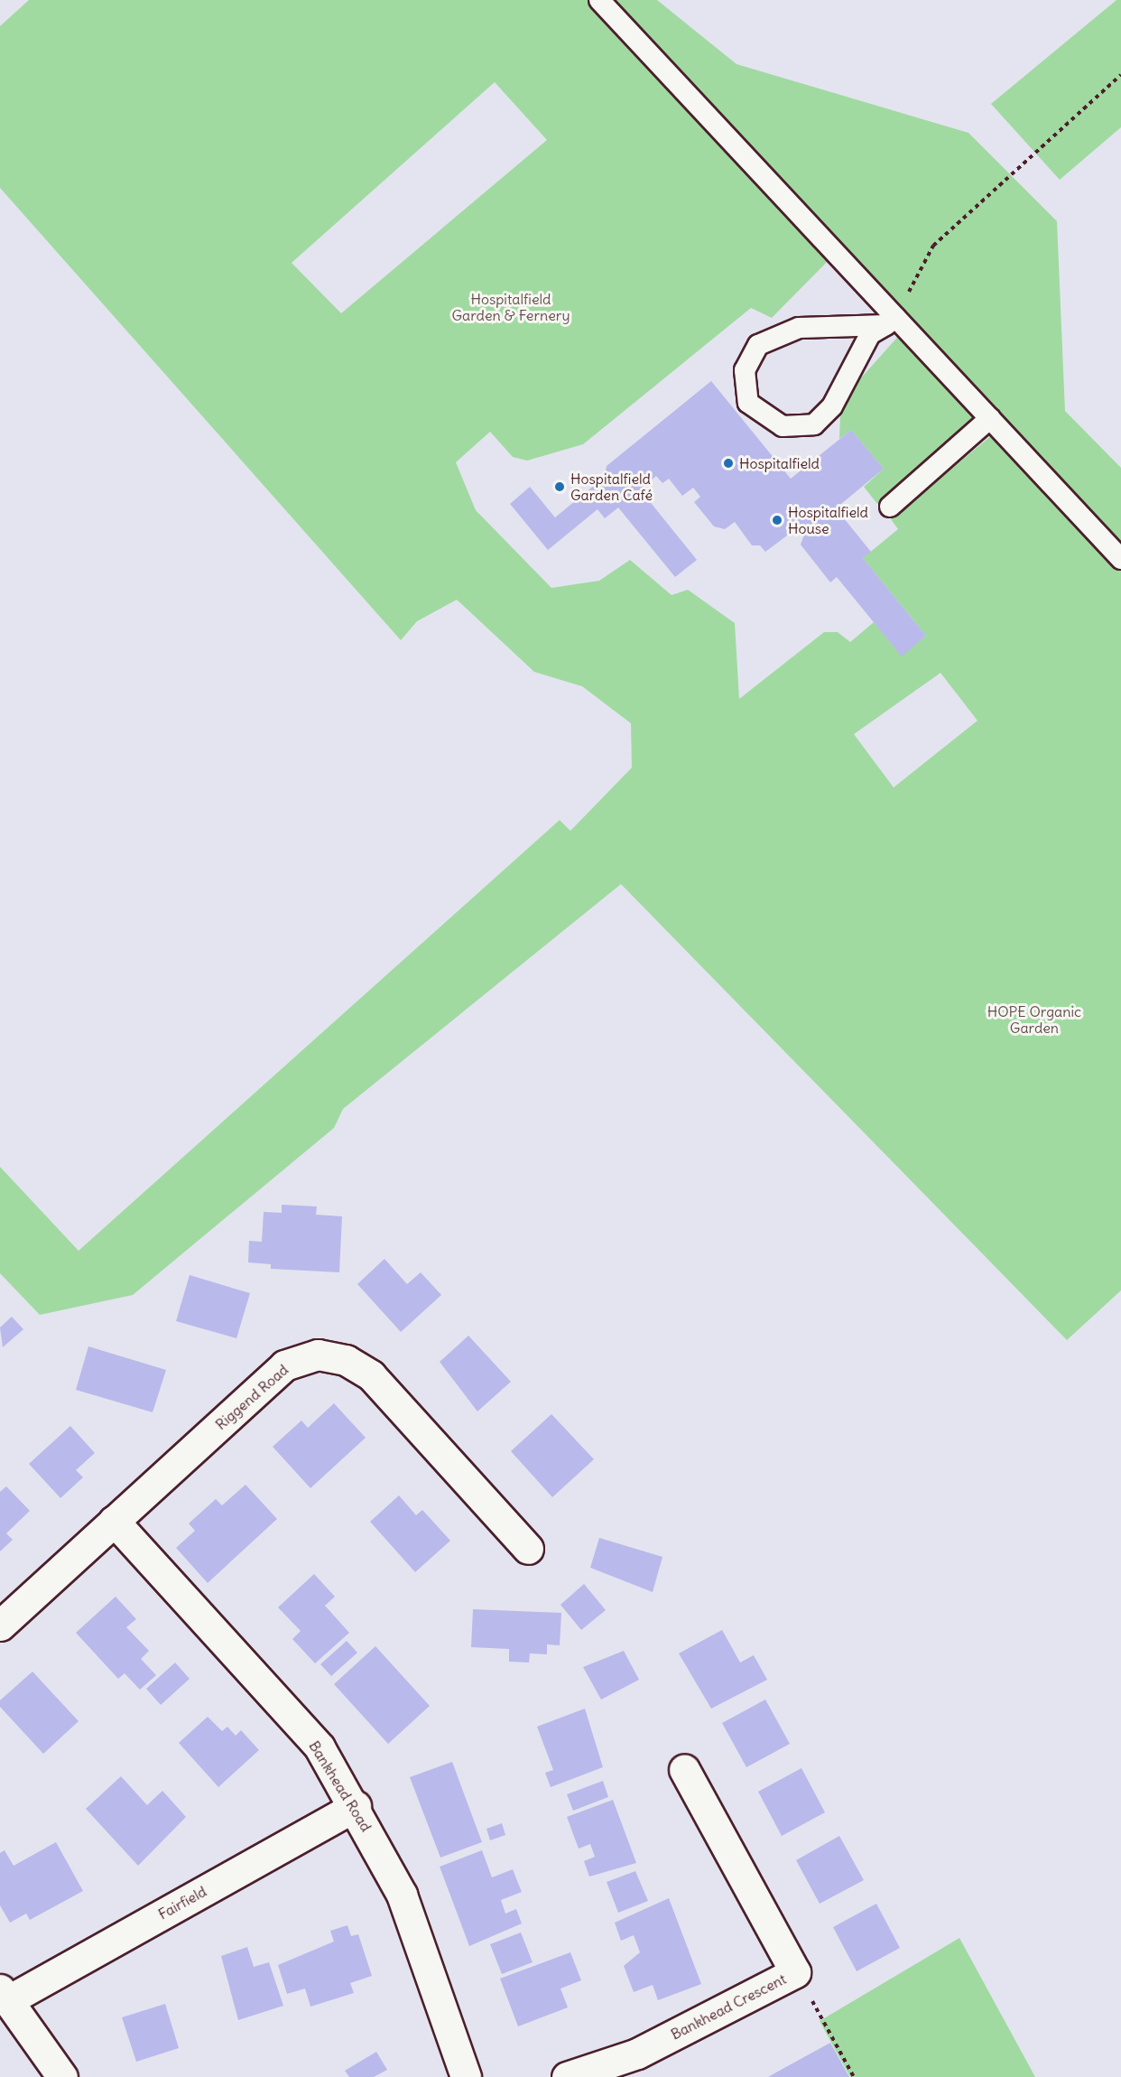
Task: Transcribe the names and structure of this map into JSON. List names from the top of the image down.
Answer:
{
  "streets": {
    "street": [
      "Riggend Road",
      "Bankhead Road",
      "Fairfield",
      "Bankhead Crescent"
    ]
  },
  "crossings": [
    ["Riggend Road", "Bankhead Road"],
    ["Bankhead Road", "Fairfield"]
  ],
  "parks": ["Hospitalfield Garden & Fernery", "HOPE Organic Garden"],
  "places": ["Hospitalfield", "Hospitalfield Garden Café", "Hospitalfield House"]
}
